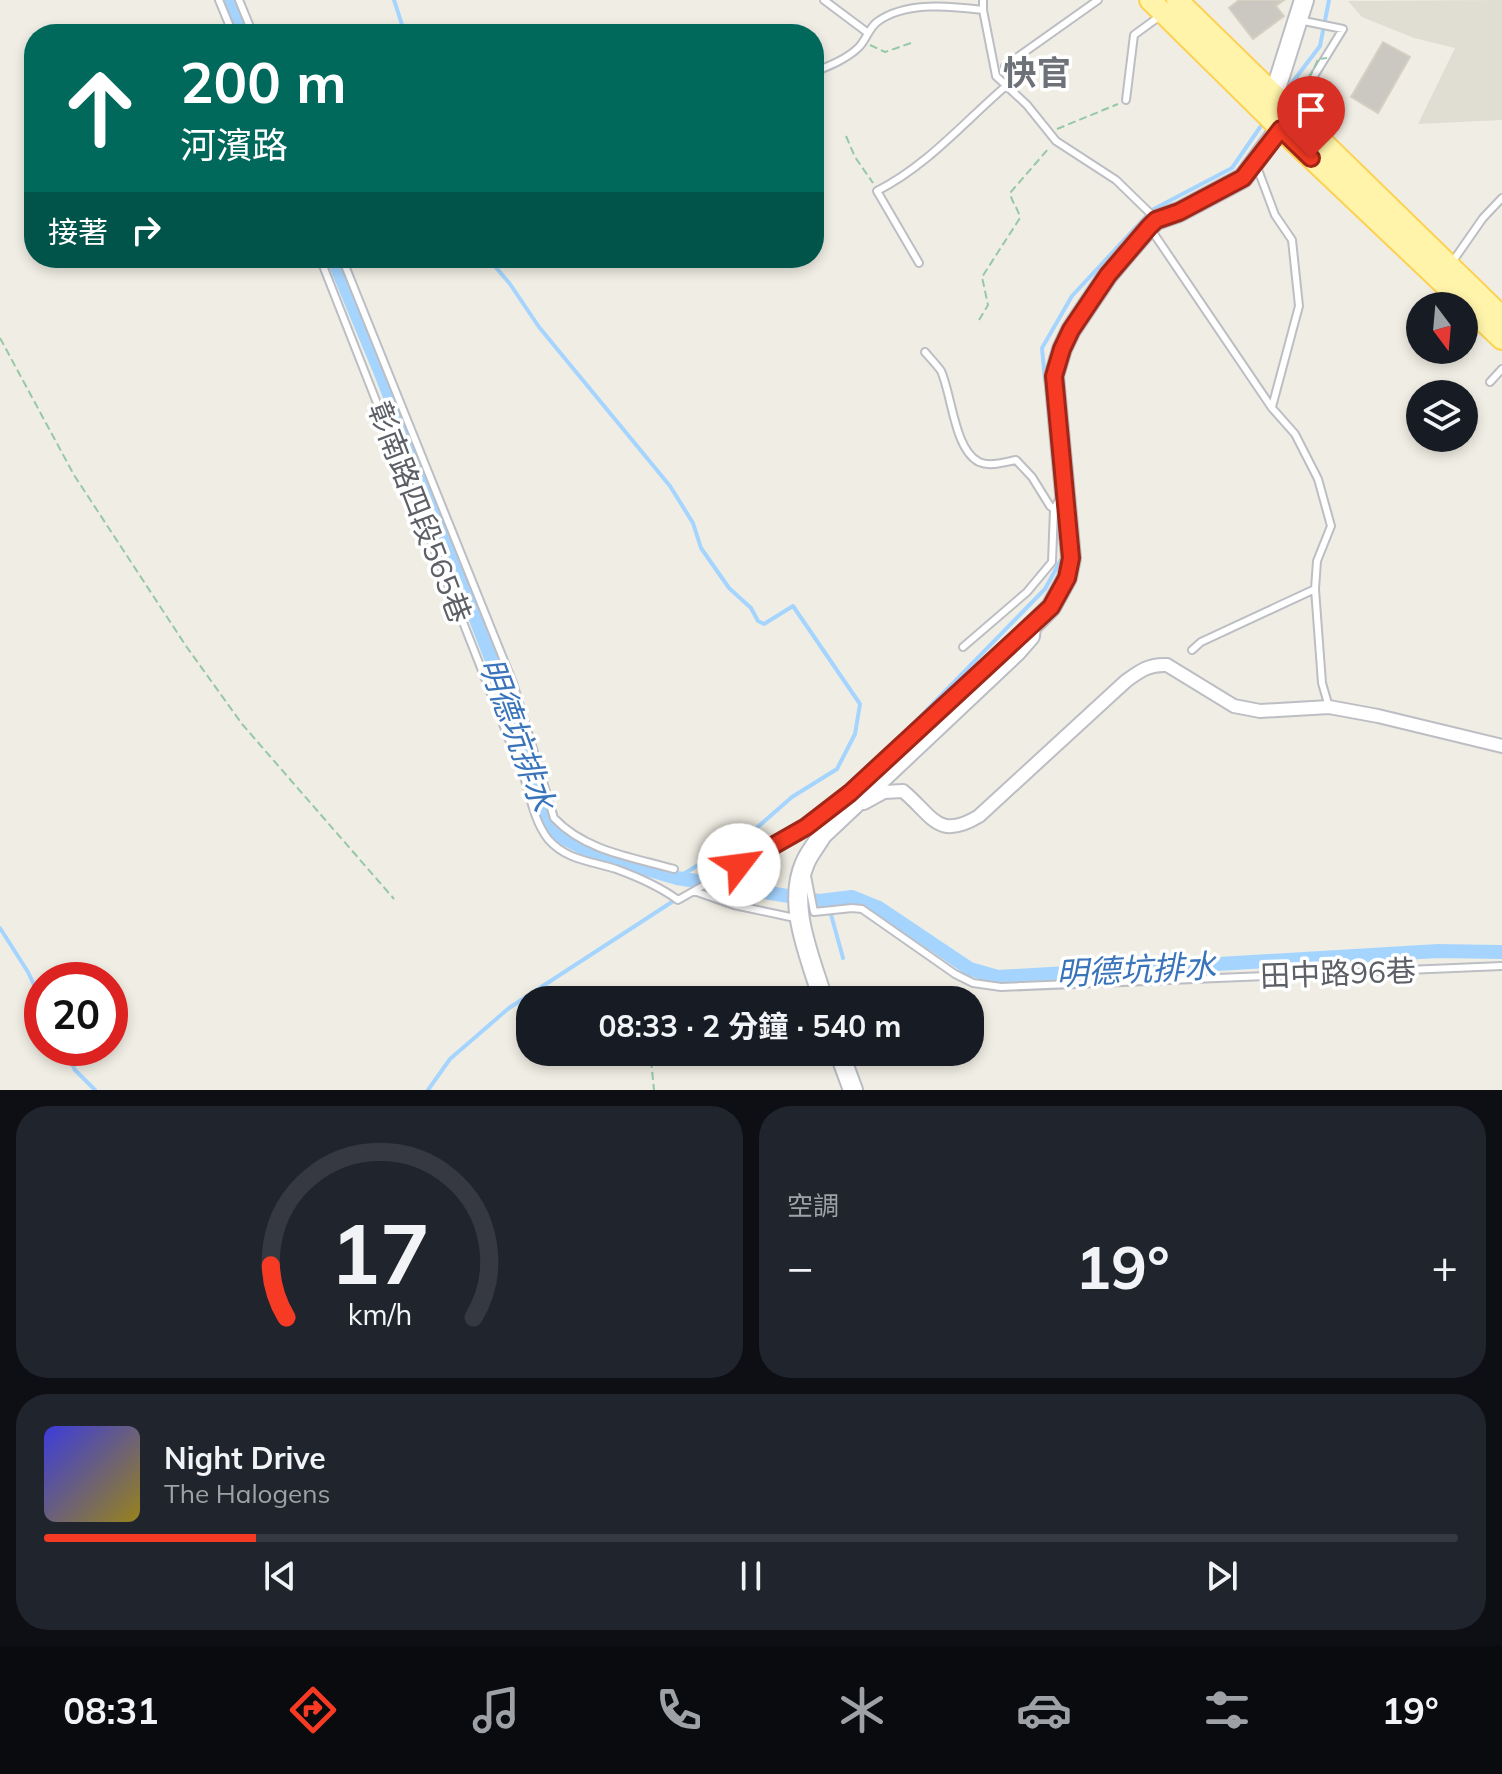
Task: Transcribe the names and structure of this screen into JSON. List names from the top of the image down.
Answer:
{
  "streets": {
    "lane": ["彰南路四段565巷", "田中路96巷"]
  },
  "districts": ["快官"],
  "water": ["明德坑排水"],
  "north": "bottom",
  "page": {
    "turn": ["200 m", "河濱路"],
    "then": "接著",
    "limit": "20",
    "trip": "08:33 · 2 分鐘 · 540 m",
    "tile": "空調",
    "heat": ["−", "19°", "+"],
    "song": ["Night Drive", "The Halogens"],
    "tabs": ["08:31", "19°"],
    "gauge": ["17", "km/h"]
  }
}
